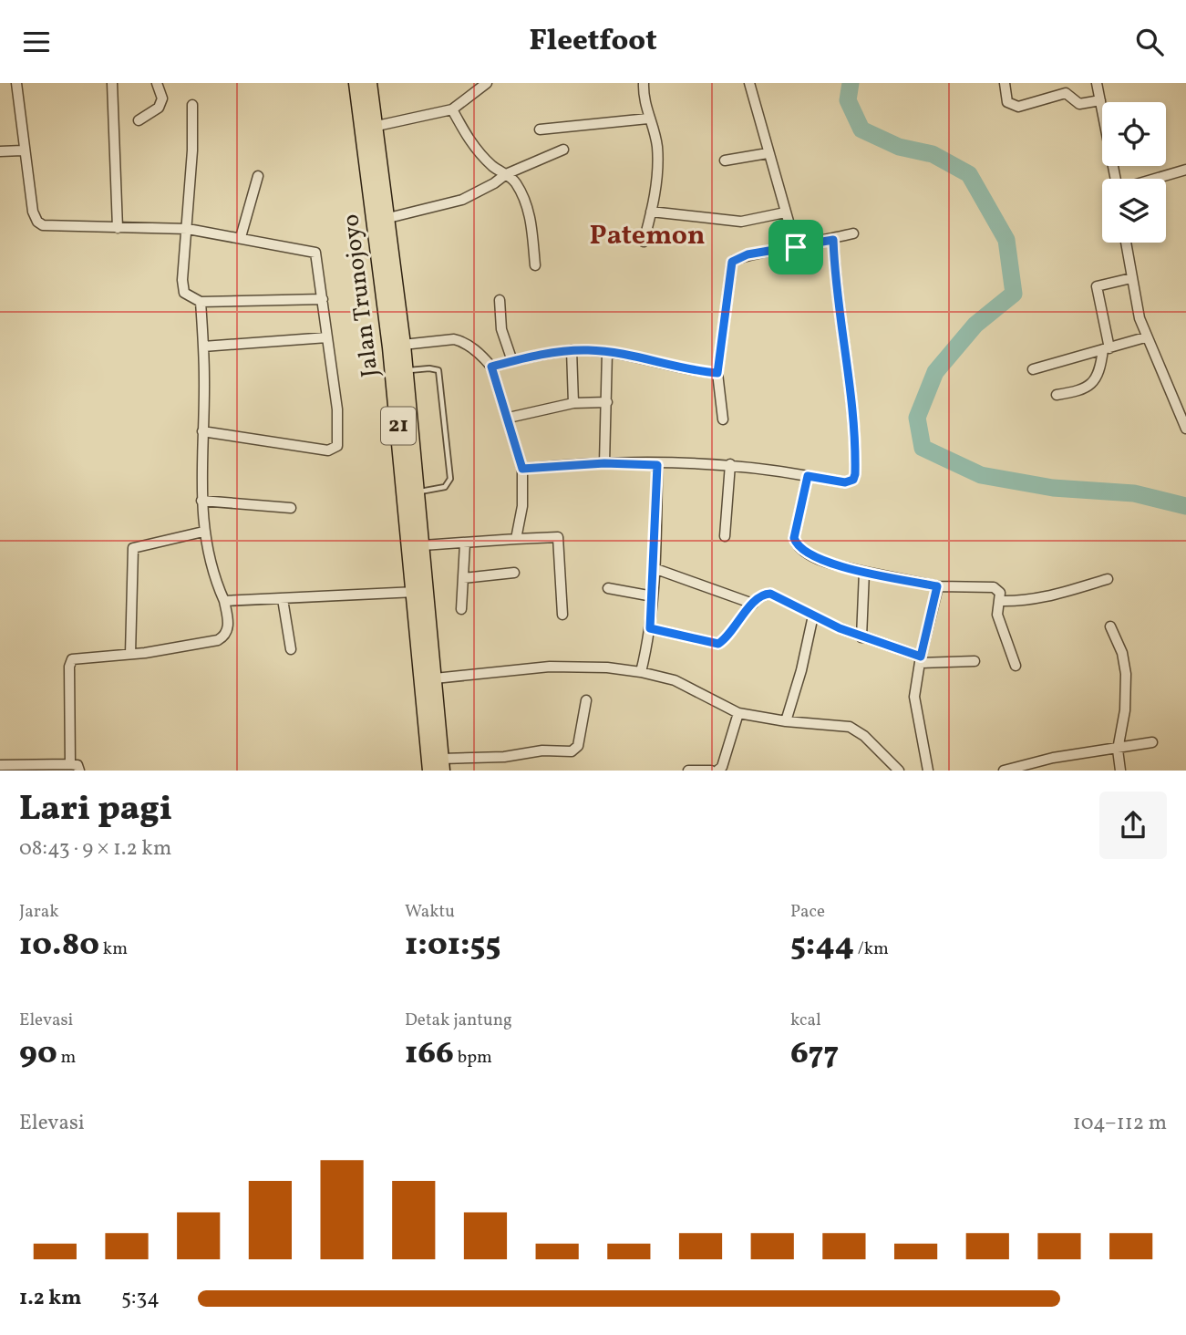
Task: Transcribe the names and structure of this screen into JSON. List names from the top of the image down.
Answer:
{
  "streets": {
    "highway": ["Jalan Trunojoyo", "21"]
  },
  "districts": ["Patemon"],
  "page": {
    "header": "Fleetfoot",
    "heading": ["Lari pagi", "08:43 · 9 × 1.2 km"],
    "stats": [
      ["Jarak", "10.80 km"],
      ["Waktu", "1:01:55"],
      ["Pace", "5:44 /km"],
      ["Elevasi", "90 m"],
      ["Detak jantung", "166 bpm"],
      ["kcal", "677"]
    ],
    "chart": ["Elevasi", "104–112 m"],
    "list": [
      {
        "name": "1.2 km",
        "note": "5:34"
      }
    ]
  }
}
